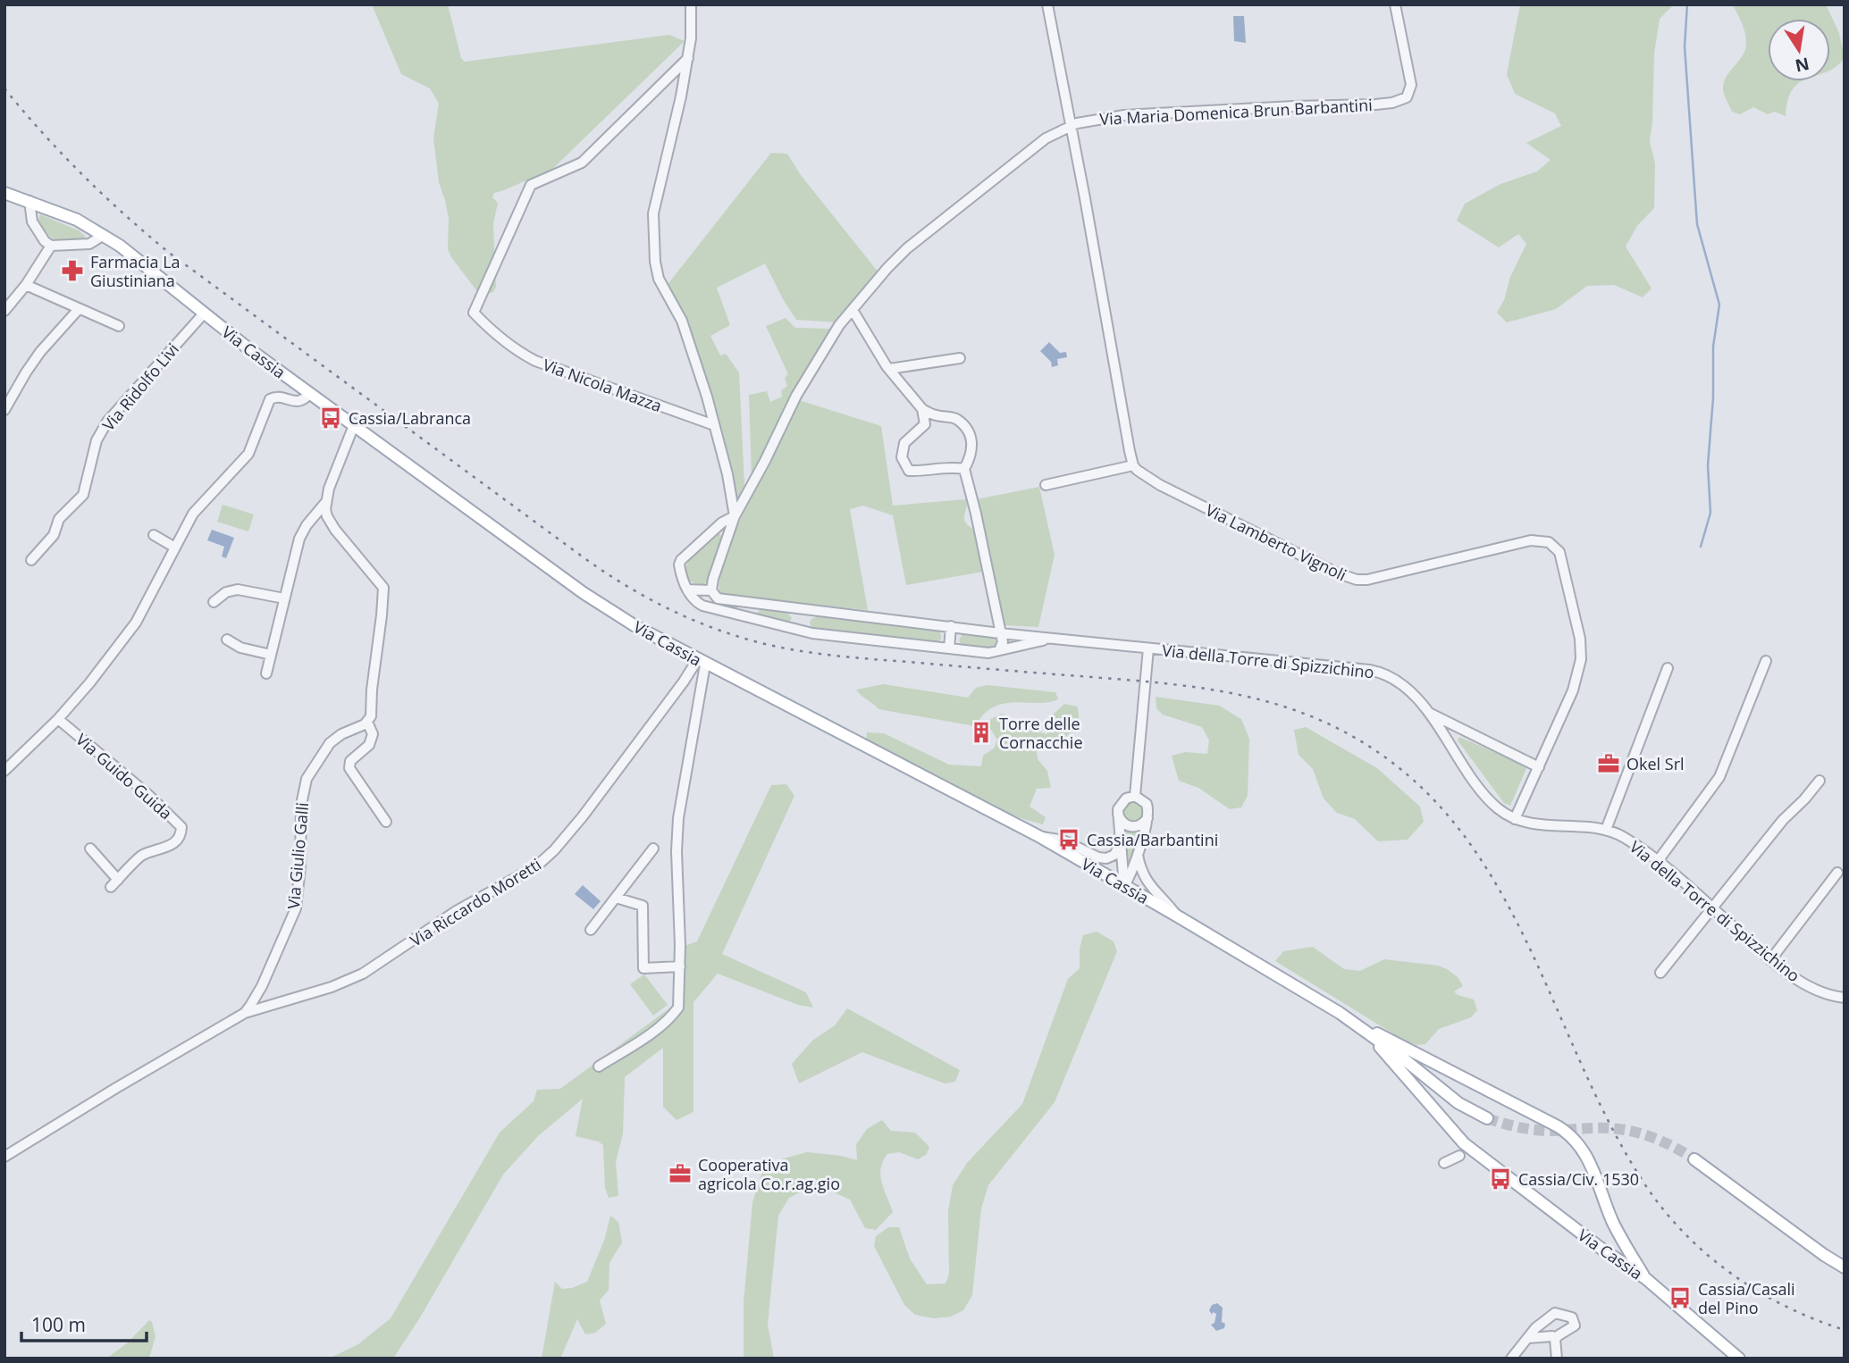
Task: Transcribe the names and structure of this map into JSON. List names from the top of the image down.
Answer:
{
  "streets": {
    "main road": ["Via Cassia"],
    "street": [
      "Via Maria Domenica Brun Barbantini",
      "Via Nicola Mazza",
      "Via Ridolfo Livi",
      "Via Lamberto Vignoli",
      "Via della Torre di Spizzichino",
      "Via Guido Guida",
      "Via Giulio Galli",
      "Via Riccardo Moretti"
    ]
  },
  "crossings": [
    ["Via Maria Domenica Brun Barbantini", "Via della Torre di Spizzichino"],
    ["Via Cassia", "Via Ridolfo Livi"],
    ["Via Cassia", "Via Riccardo Moretti"],
    ["Via Lamberto Vignoli", "Via della Torre di Spizzichino"],
    ["Via Giulio Galli", "Via Riccardo Moretti"]
  ],
  "places": {
    "pharmacy": ["Farmacia La Giustiniana"],
    "bus stop": [
      "Cassia/Labranca",
      "Cassia/Barbantini",
      "Cassia/Civ. 1530",
      "Cassia/Casali del Pino"
    ],
    "building": ["Torre delle Cornacchie"],
    "office": ["Okel Srl", "Cooperativa agricola Co.r.ag.gio"]
  },
  "scale_bar": "100 m",
  "north": "bottom"
}
